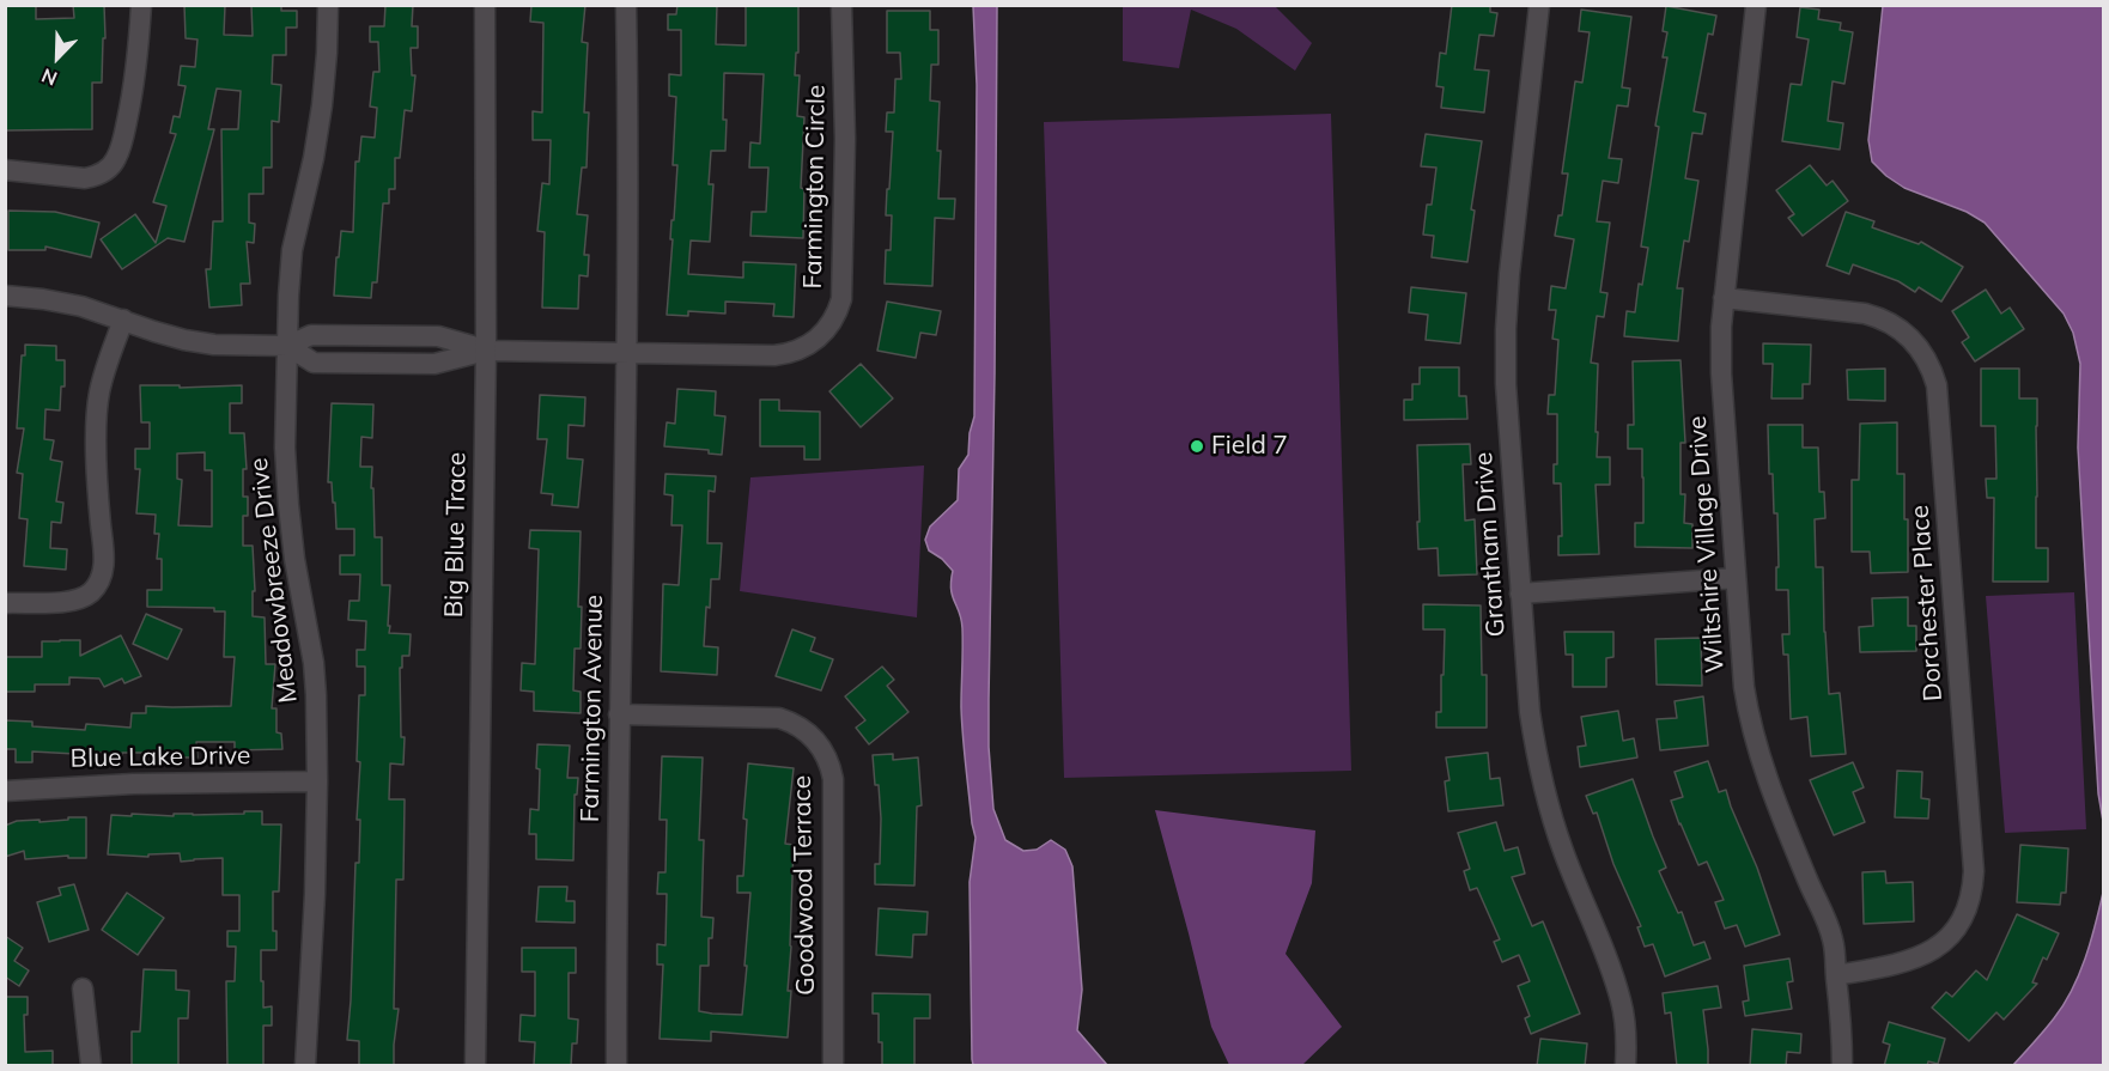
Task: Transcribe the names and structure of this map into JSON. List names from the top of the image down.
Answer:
{
  "streets": {
    "street": [
      "Farmington Circle",
      "Big Blue Trace",
      "Grantham Drive",
      "Wiltshire Village Drive",
      "Meadowbreeze Drive",
      "Dorchester Place",
      "Farmington Avenue",
      "Blue Lake Drive",
      "Goodwood Terrace"
    ]
  },
  "crossings": [
    ["Farmington Circle", "Big Blue Trace"],
    ["Farmington Circle", "Meadowbreeze Drive"],
    ["Farmington Circle", "Farmington Avenue"],
    ["Wiltshire Village Drive", "Dorchester Place"],
    ["Meadowbreeze Drive", "Blue Lake Drive"],
    ["Farmington Avenue", "Goodwood Terrace"]
  ],
  "places": ["Field 7"],
  "north": "bottom left"
}
